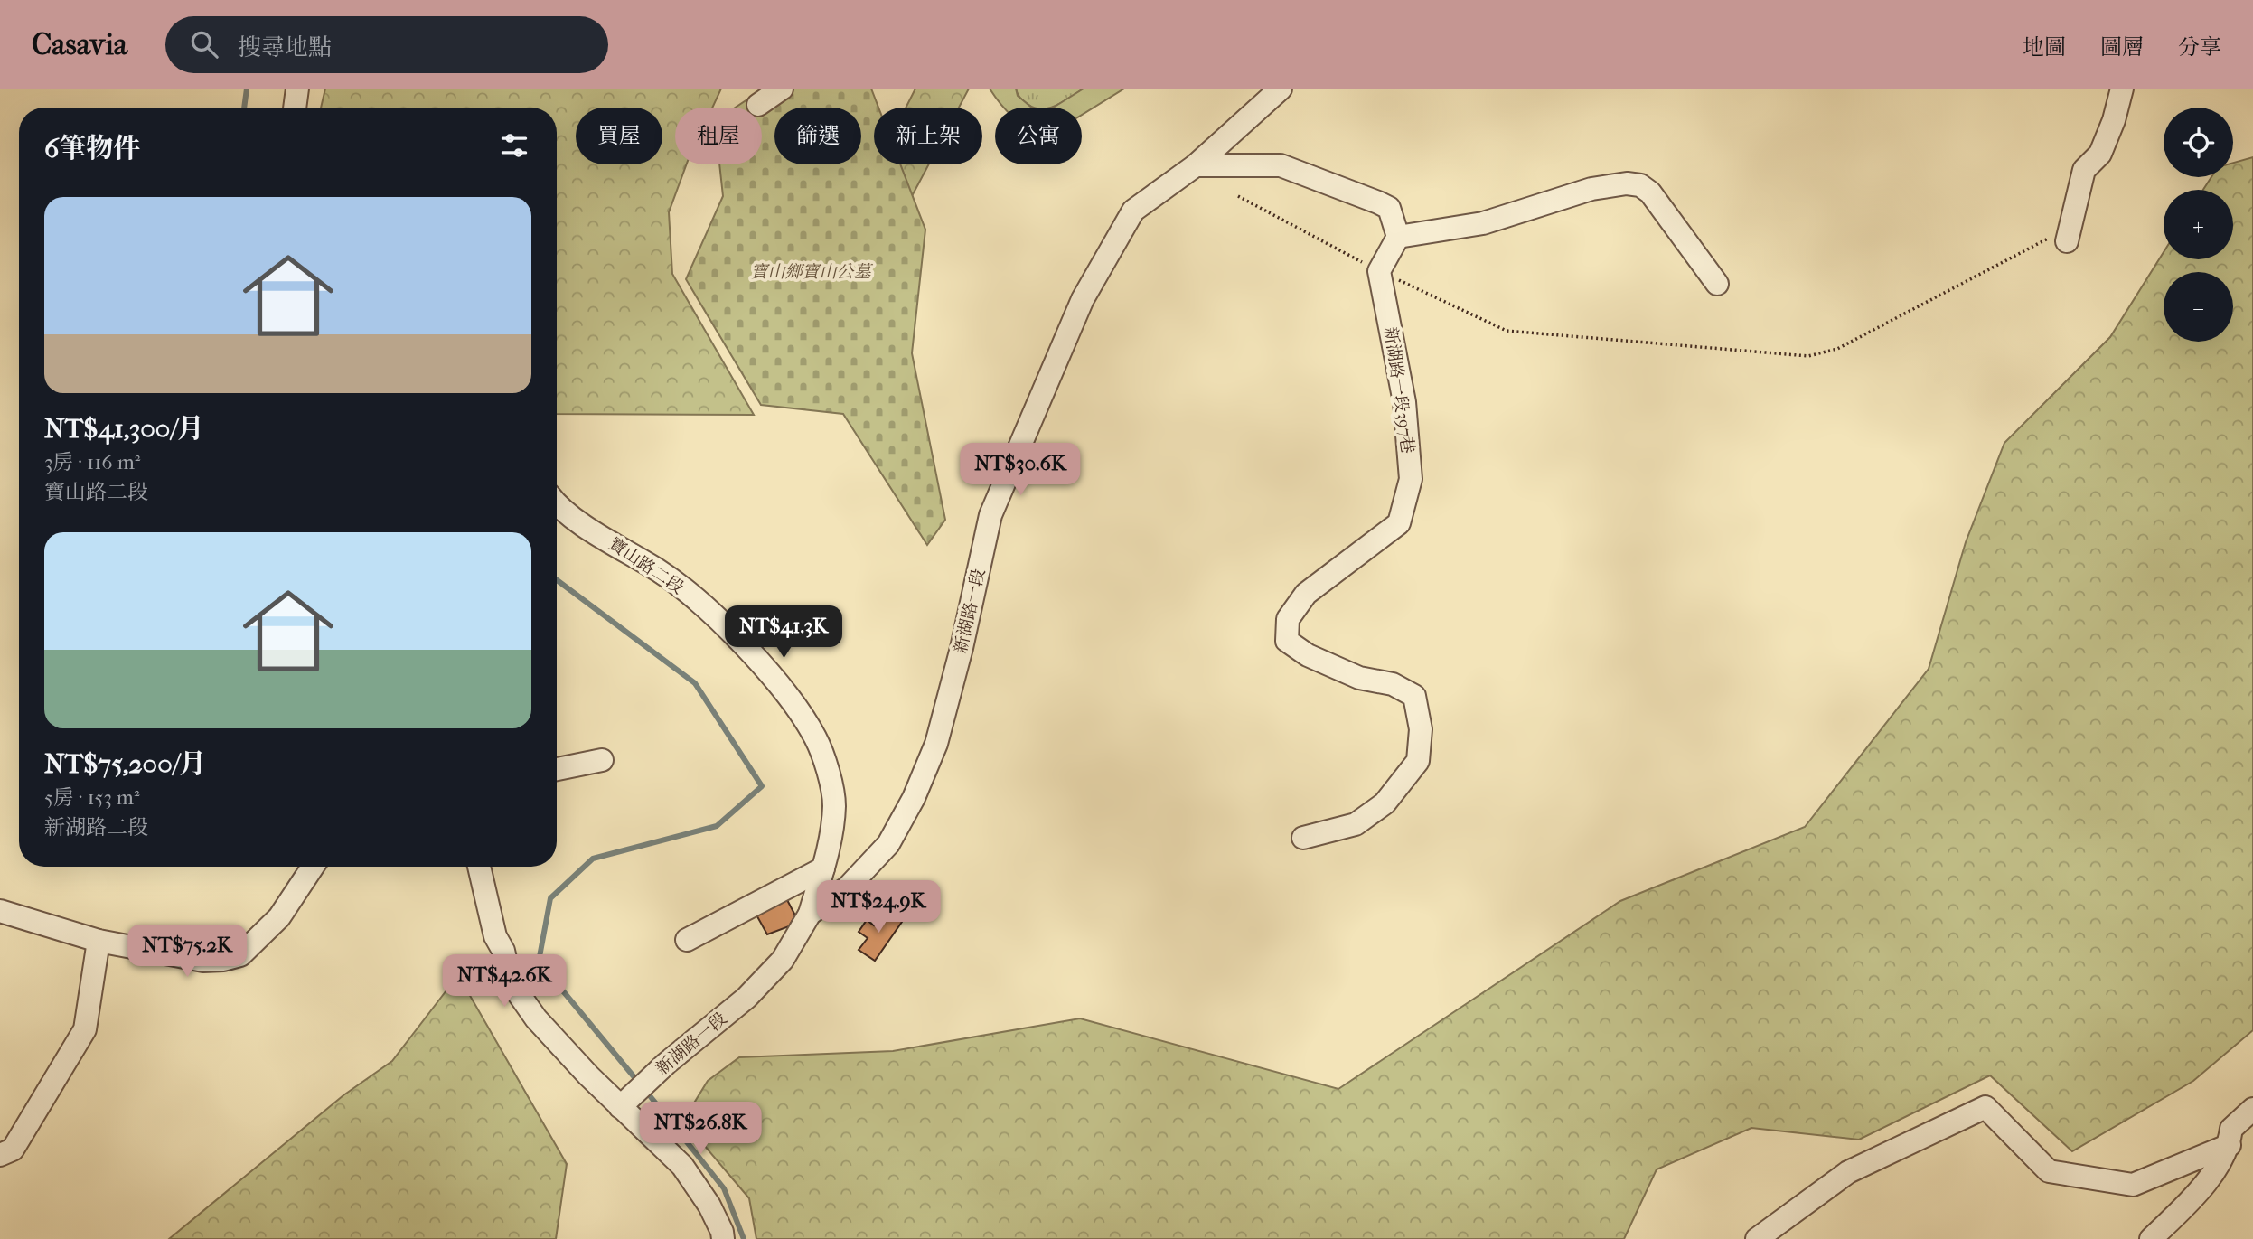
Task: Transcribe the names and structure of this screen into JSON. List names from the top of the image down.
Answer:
{
  "streets": {
    "street": ["新湖路一段397巷", "寶山路二段", "新湖路一段"]
  },
  "crossings": [
    ["寶山路二段", "新湖路一段"]
  ],
  "parks": ["寶山鄉寶山公墓"],
  "page": {
    "header": "Casavia",
    "search": "搜尋地點",
    "nav": ["地圖", "圖層", "分享"],
    "map_buttons": ["+", "−"],
    "chip": [
      "買屋",
      "租屋",
      "篩選",
      "新上架",
      "公寓"
    ],
    "heading": "6筆物件",
    "list": [
      {
        "name": "NT$41,300/月",
        "note": "3房 · 116 m² · 寶山路二段"
      },
      {
        "name": "NT$75,200/月",
        "note": "5房 · 153 m² · 新湖路二段"
      }
    ],
    "price": [
      "NT$30.6K",
      "NT$41.3K",
      "NT$24.9K",
      "NT$75.2K",
      "NT$42.6K",
      "NT$26.8K"
    ]
  }
}
